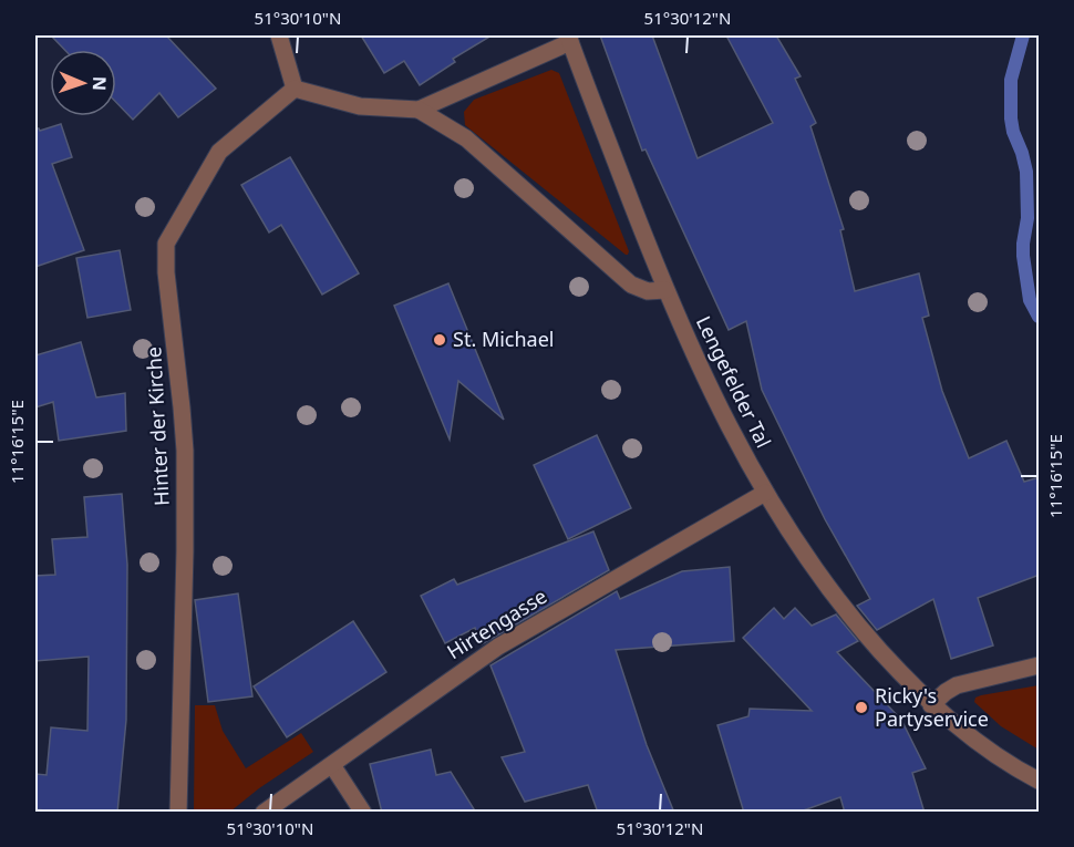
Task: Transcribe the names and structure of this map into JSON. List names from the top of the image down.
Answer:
{
  "streets": {
    "street": ["Lengefelder Tal", "Hinter der Kirche", "Hirtengasse"]
  },
  "crossings": [
    ["Lengefelder Tal", "Hirtengasse"]
  ],
  "places": ["St. Michael", "Ricky's Partyservice"],
  "north": "right",
  "coordinates": ["51°30'10\"N", "51°30'12\"N", "11°16'15\"E"]
}
